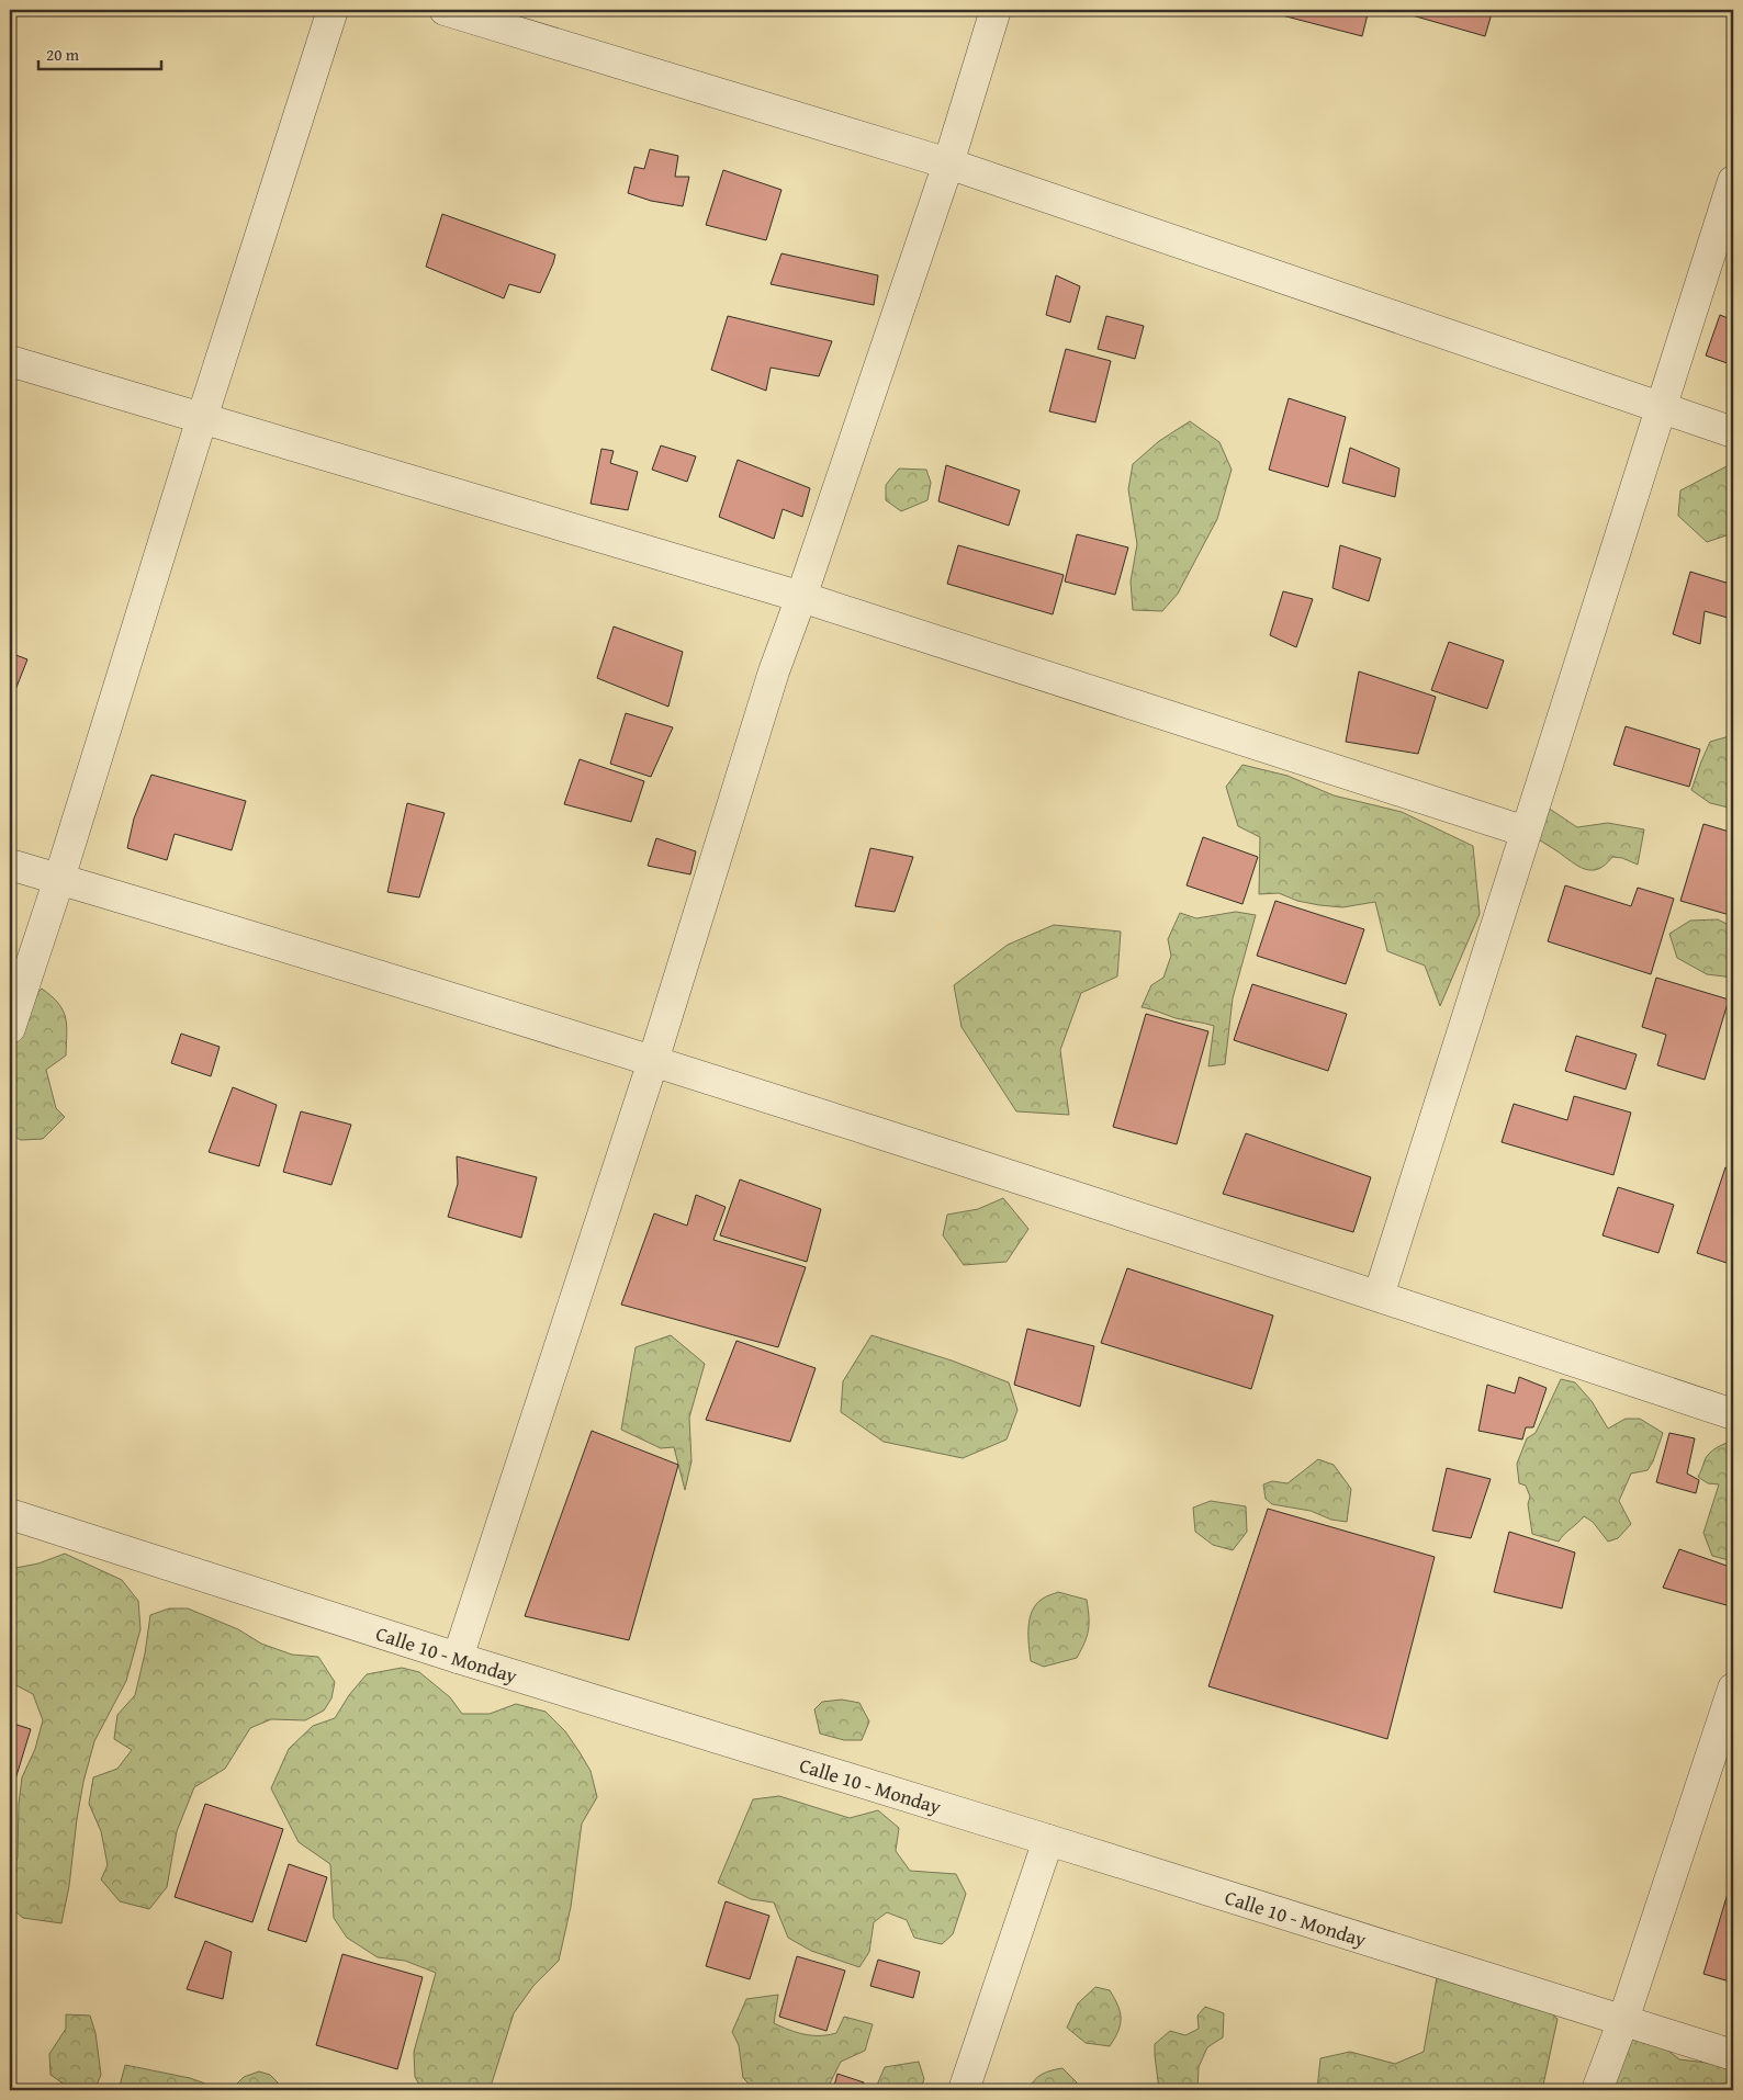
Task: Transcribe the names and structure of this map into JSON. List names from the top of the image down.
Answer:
{
  "streets": {
    "street": ["Calle 10 - Monday"]
  },
  "scale_bar": "20 m"
}
